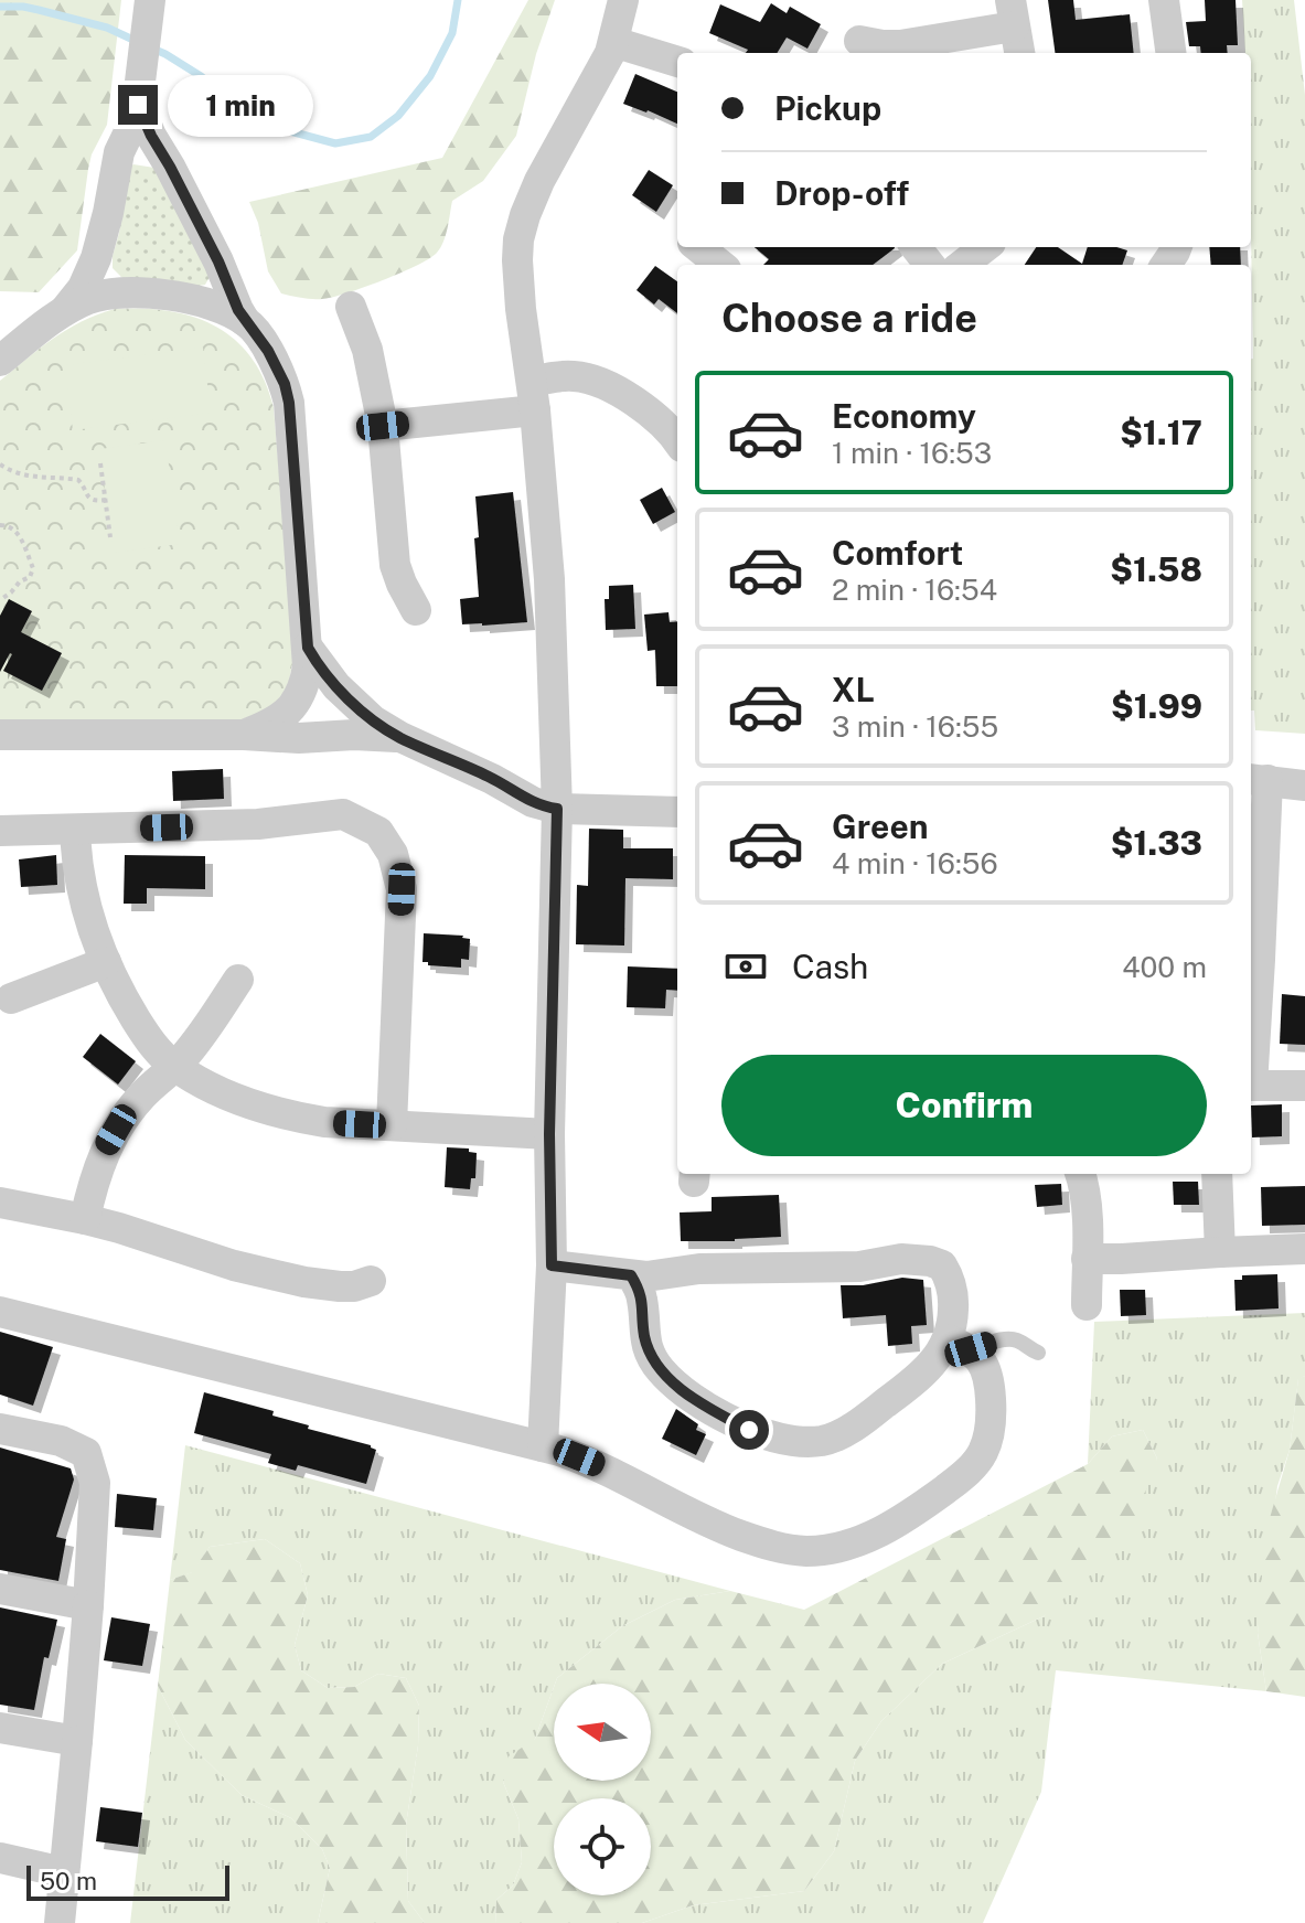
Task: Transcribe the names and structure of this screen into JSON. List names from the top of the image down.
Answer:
{
  "scale_bar": "50 m",
  "north": "left",
  "page": {
    "banner": ["Pickup", "Drop-off"],
    "bubble": "1 min",
    "heading": "Choose a ride",
    "list": [
      {
        "name": "Economy",
        "note": "1 min · 16:53",
        "value": "$1.17"
      },
      {
        "name": "Comfort",
        "note": "2 min · 16:54",
        "value": "$1.58"
      },
      {
        "name": "XL",
        "note": "3 min · 16:55",
        "value": "$1.99"
      },
      {
        "name": "Green",
        "note": "4 min · 16:56",
        "value": "$1.33"
      }
    ],
    "pay": ["Cash", "400 m"],
    "buttons": "Confirm",
    "scale": "50 m"
  }
}
